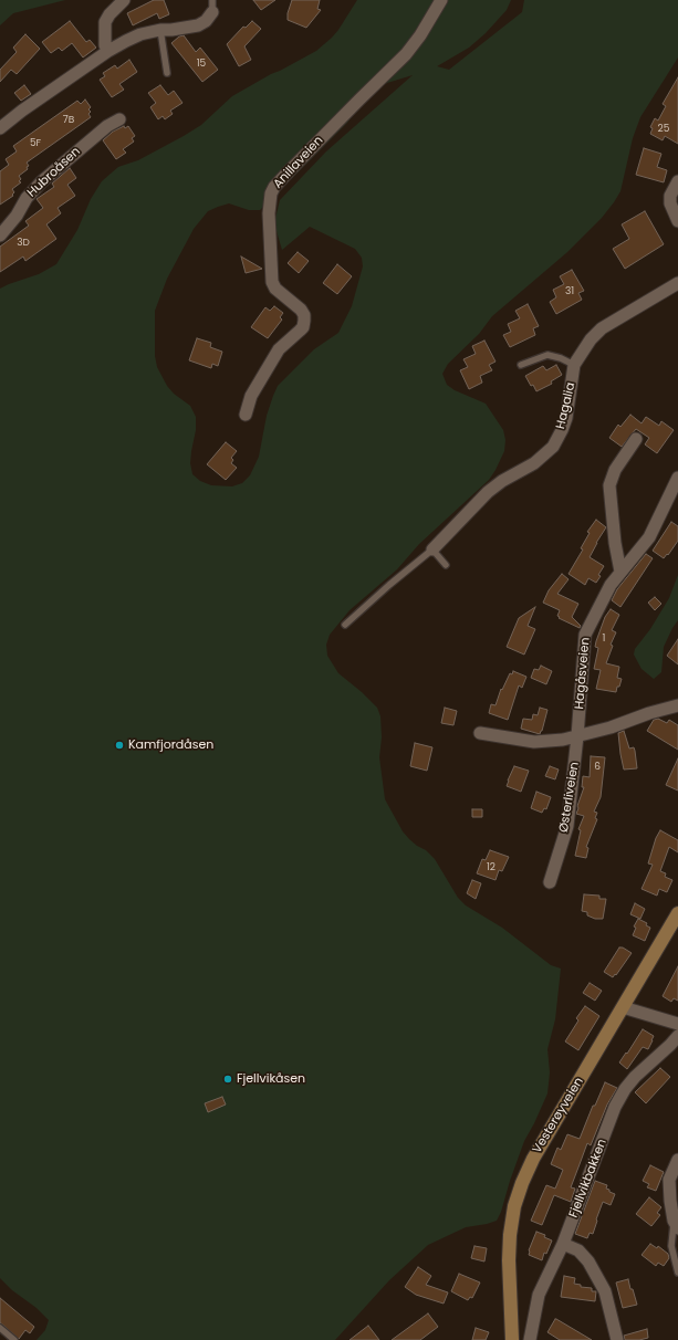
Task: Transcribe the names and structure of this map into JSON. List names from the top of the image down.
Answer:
{
  "streets": {
    "main road": ["Vesterøyveien"],
    "street": [
      "Anillaveien",
      "Hubroåsen",
      "Hagalia",
      "Hagåsveien",
      "Østerliveien",
      "Fjellvikbakken"
    ]
  },
  "crossings": [
    ["Hagåsveien", "Østerliveien"]
  ],
  "places": ["Kamfjordåsen", "Fjellvikåsen"],
  "house_numbers": [
    "15",
    "7B",
    "25",
    "5F",
    "3D",
    "31",
    "1",
    "6",
    "12"
  ]
}
